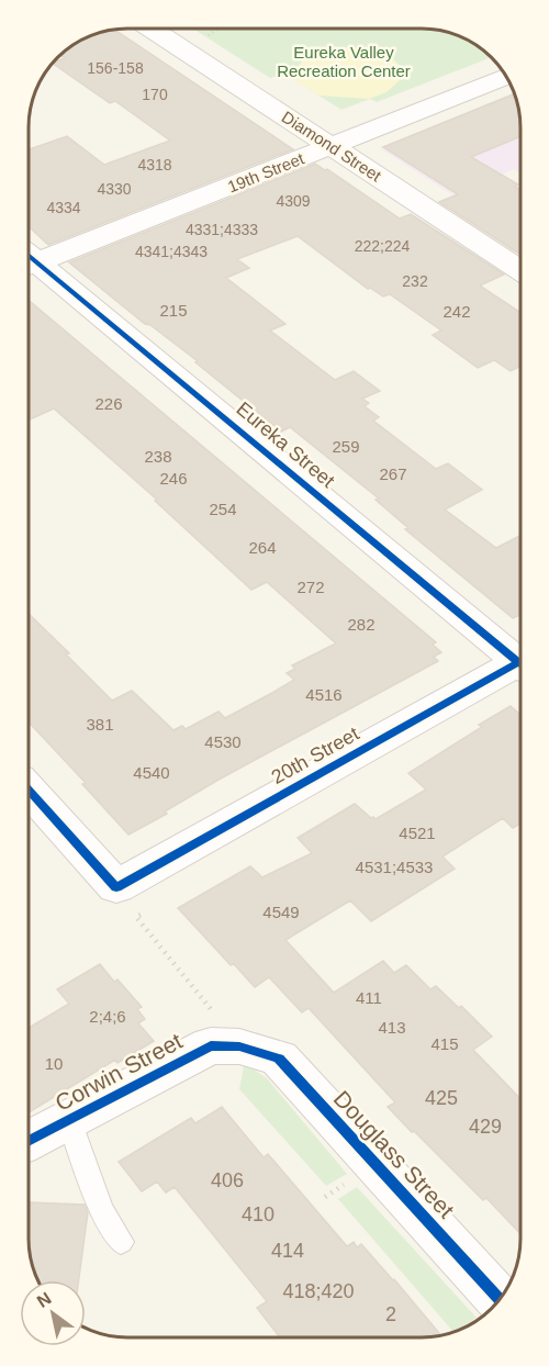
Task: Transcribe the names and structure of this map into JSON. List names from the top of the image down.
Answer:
{
  "streets": {
    "street": [
      "Diamond Street",
      "19th Street",
      "Eureka Street",
      "20th Street",
      "Corwin Street",
      "Douglass Street"
    ]
  },
  "crossings": [
    ["Diamond Street", "19th Street"],
    ["Corwin Street", "Douglass Street"]
  ],
  "parks": ["Eureka Valley Recreation Center"],
  "house_numbers": [
    "156-158",
    "170",
    "4318",
    "4330",
    "4309",
    "4334",
    "4331;4333",
    "222;224",
    "4341;4343",
    "232",
    "215",
    "242",
    "226",
    "259",
    "238",
    "267",
    "246",
    "254",
    "264",
    "272",
    "282",
    "4516",
    "381",
    "4530",
    "4540",
    "4521",
    "4531;4533",
    "4549",
    "411",
    "2;4;6",
    "413",
    "415",
    "10",
    "425",
    "429",
    "406",
    "410",
    "414",
    "418;420",
    "2"
  ],
  "north": "top left"
}
